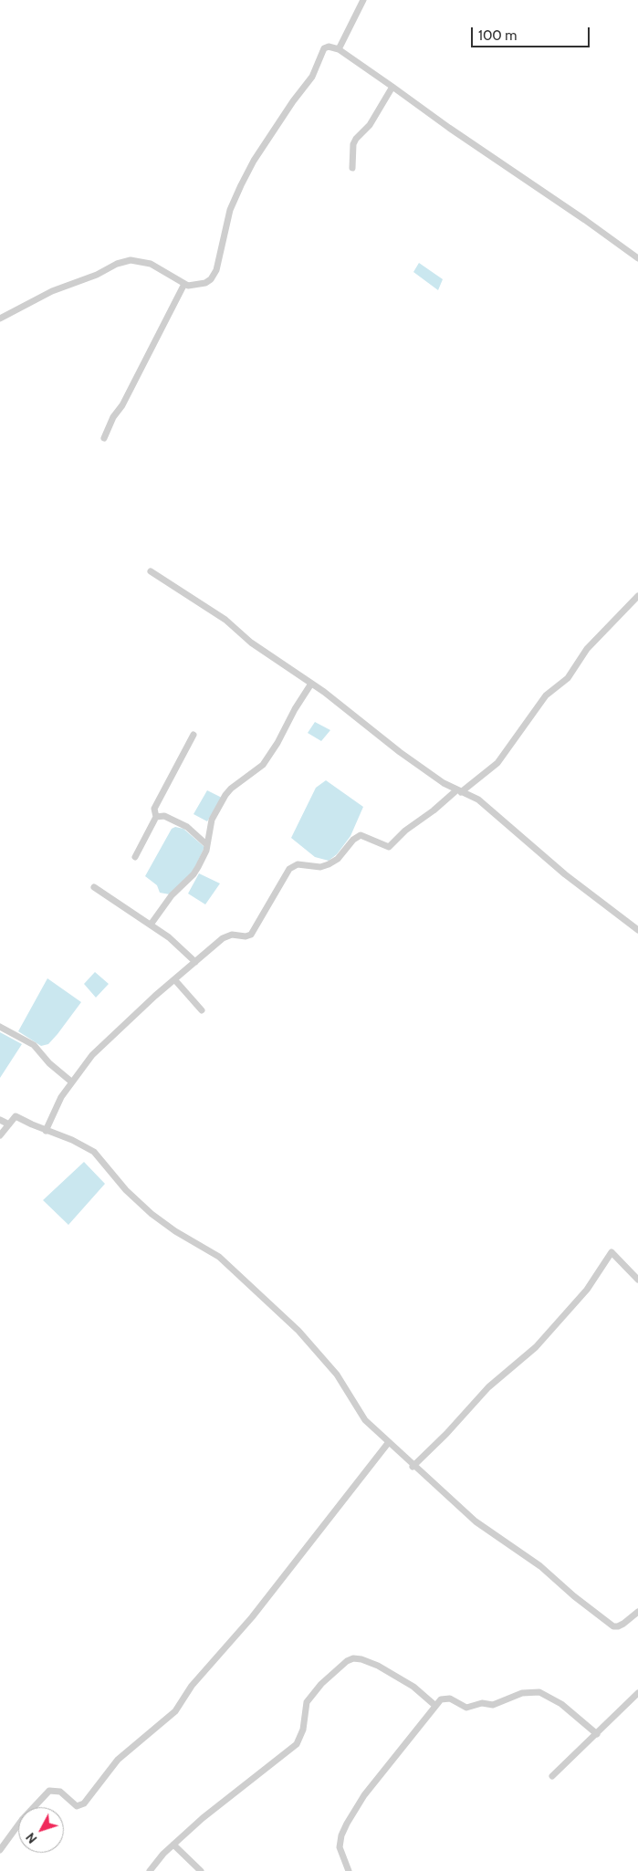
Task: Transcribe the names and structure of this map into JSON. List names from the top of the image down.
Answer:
{
  "scale_bar": "100 m",
  "north": "bottom left"
}
